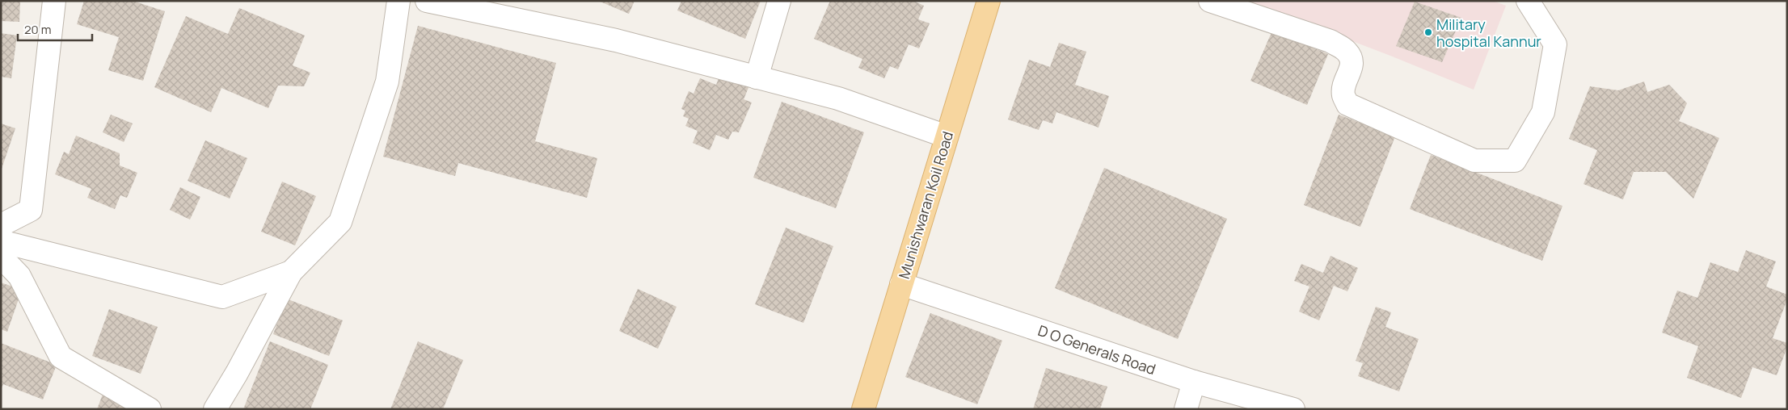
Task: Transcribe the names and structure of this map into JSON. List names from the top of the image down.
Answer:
{
  "streets": {
    "main road": ["Munishwaran Koil Road"],
    "street": ["D O Generals Road"]
  },
  "crossings": [
    ["Munishwaran Koil Road", "D O Generals Road"]
  ],
  "places": ["Military hospital Kannur"],
  "scale_bar": "20 m"
}
